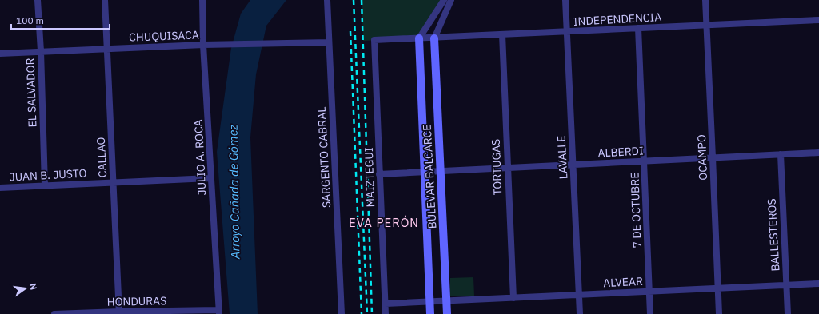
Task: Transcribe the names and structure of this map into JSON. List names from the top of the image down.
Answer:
{
  "streets": {
    "main road": ["BULEVAR BALCARCE"],
    "street": [
      "INDEPENDENCIA",
      "CHUQUISACA",
      "EL SALVADOR",
      "ALBERDI",
      "CALLAO",
      "JULIO A. ROCA",
      "SARGENTO CABRAL",
      "LAVALLE",
      "OCAMPO",
      "TORTUGAS",
      "JUAN B. JUSTO",
      "MAIZTEGUI",
      "7 DE OCTUBRE",
      "BALLESTEROS",
      "ALVEAR",
      "HONDURAS"
    ]
  },
  "crossings": [
    ["INDEPENDENCIA", "LAVALLE"],
    ["INDEPENDENCIA", "OCAMPO"],
    ["INDEPENDENCIA", "TORTUGAS"],
    ["INDEPENDENCIA", "BULEVAR BALCARCE"],
    ["INDEPENDENCIA", "MAIZTEGUI"],
    ["INDEPENDENCIA", "7 DE OCTUBRE"],
    ["CHUQUISACA", "EL SALVADOR"],
    ["CHUQUISACA", "CALLAO"],
    ["CHUQUISACA", "JULIO A. ROCA"],
    ["CHUQUISACA", "SARGENTO CABRAL"],
    ["EL SALVADOR", "JUAN B. JUSTO"],
    ["ALBERDI", "LAVALLE"],
    ["ALBERDI", "OCAMPO"],
    ["ALBERDI", "TORTUGAS"],
    ["ALBERDI", "BULEVAR BALCARCE"],
    ["ALBERDI", "MAIZTEGUI"],
    ["ALBERDI", "7 DE OCTUBRE"],
    ["ALBERDI", "BALLESTEROS"],
    ["CALLAO", "JUAN B. JUSTO"],
    ["CALLAO", "HONDURAS"],
    ["JULIO A. ROCA", "JUAN B. JUSTO"],
    ["JULIO A. ROCA", "HONDURAS"],
    ["LAVALLE", "ALVEAR"],
    ["OCAMPO", "ALVEAR"],
    ["TORTUGAS", "ALVEAR"],
    ["BULEVAR BALCARCE", "ALVEAR"],
    ["MAIZTEGUI", "ALVEAR"],
    ["7 DE OCTUBRE", "ALVEAR"],
    ["BALLESTEROS", "ALVEAR"]
  ],
  "districts": ["EVA PERÓN"],
  "water": ["Arroyo Cañada de Gómez"],
  "scale_bar": "100 m",
  "north": "right"
}
